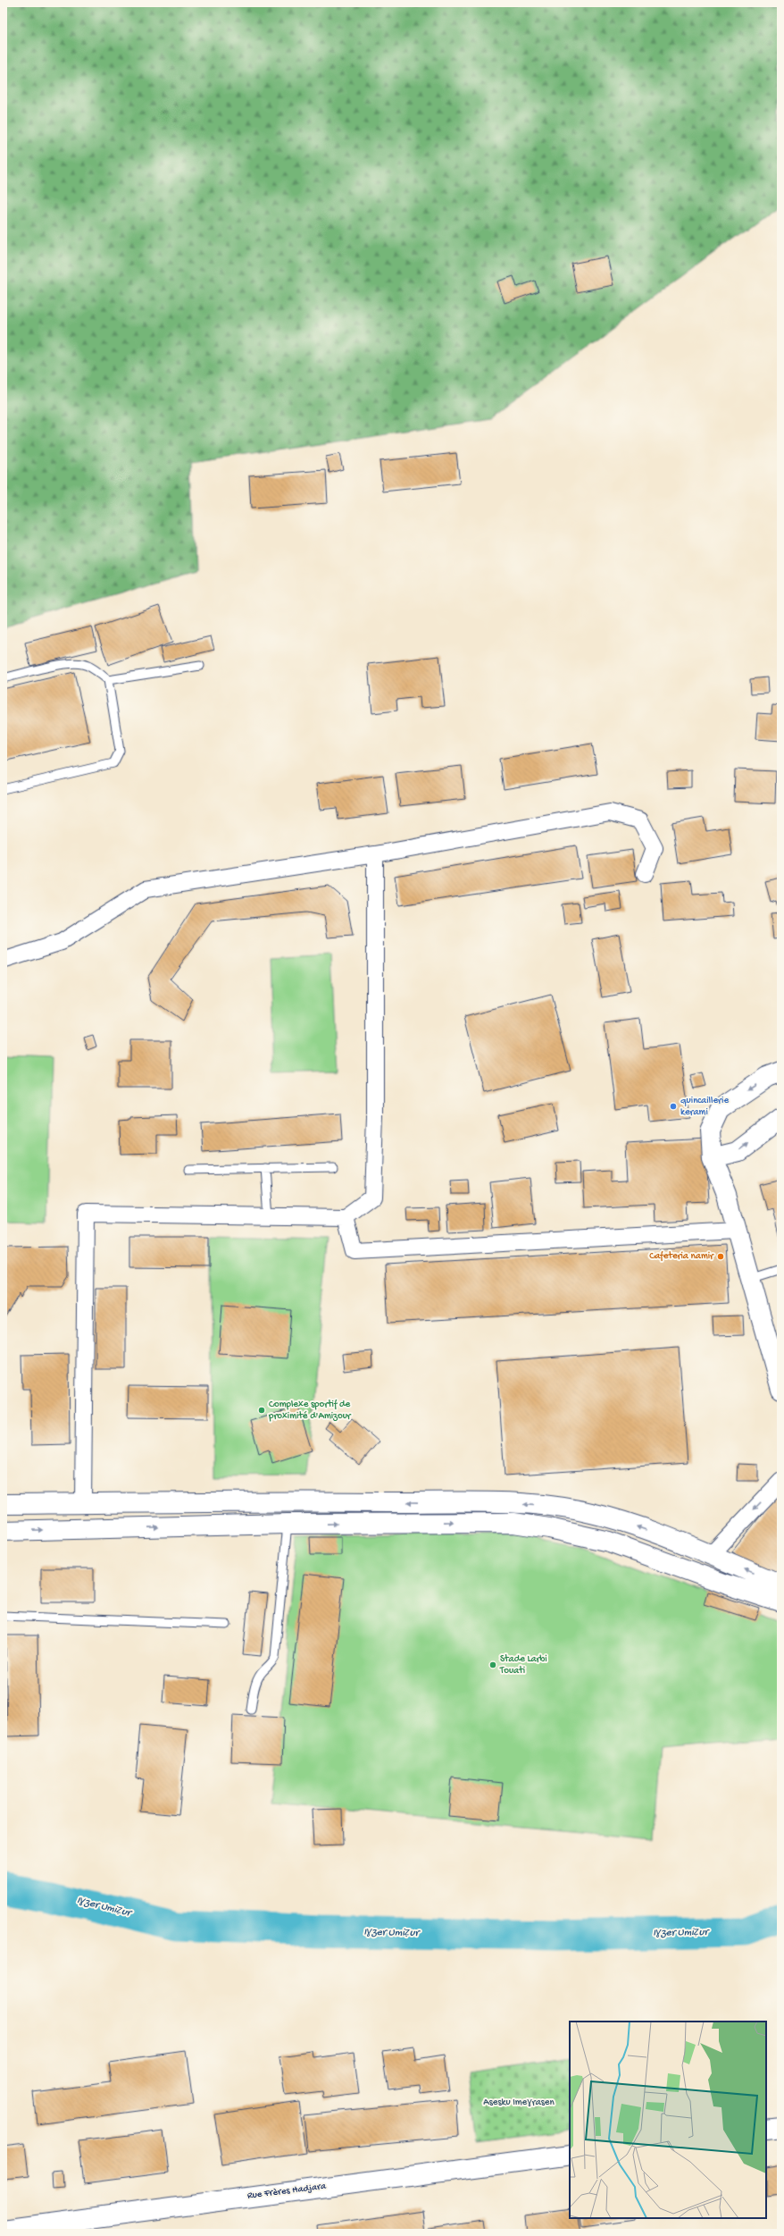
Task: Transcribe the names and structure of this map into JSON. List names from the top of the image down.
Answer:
{
  "streets": {
    "main road": ["Rue Frères Hadjara"]
  },
  "water": ["Iɣzer Umiẓur"],
  "parks": ["Asesku Imeɣrasen"],
  "places": [
    "quincaillerie kerami",
    "Cafeteria namir",
    "Complexe sportif de proximité d'Amizour",
    "Stade Larbi Touati"
  ]
}
